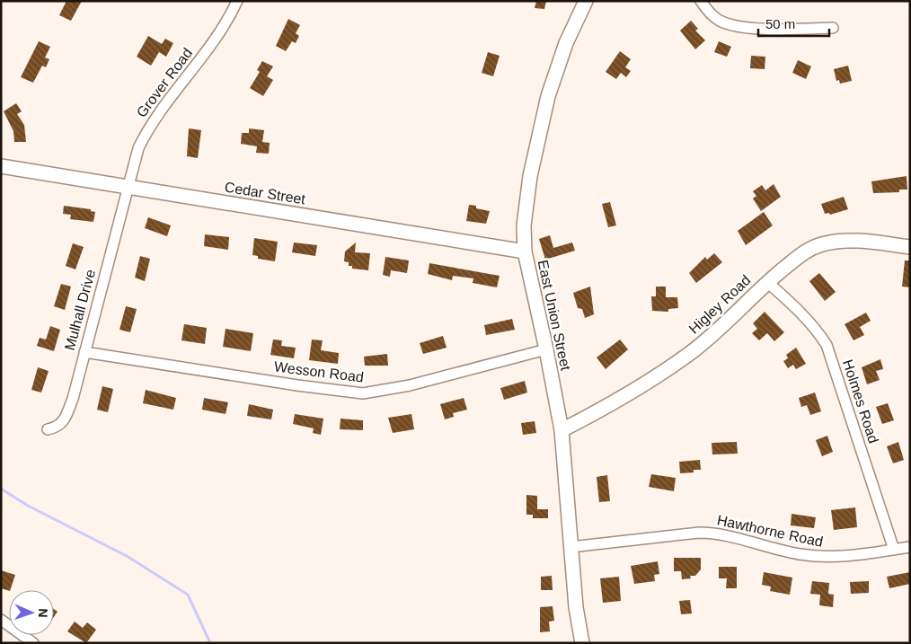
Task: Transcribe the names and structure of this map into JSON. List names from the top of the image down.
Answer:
{
  "streets": {
    "street": [
      "Grover Road",
      "Cedar Street",
      "Higley Road",
      "Mulhall Drive",
      "East Union Street",
      "Wesson Road",
      "Holmes Road",
      "Hawthorne Road"
    ]
  },
  "crossings": [
    ["Grover Road", "Cedar Street"],
    ["Grover Road", "Mulhall Drive"],
    ["Cedar Street", "Mulhall Drive"],
    ["Cedar Street", "East Union Street"],
    ["Higley Road", "East Union Street"],
    ["Higley Road", "Holmes Road"],
    ["Mulhall Drive", "Wesson Road"],
    ["East Union Street", "Wesson Road"],
    ["East Union Street", "Hawthorne Road"],
    ["Holmes Road", "Hawthorne Road"]
  ],
  "scale_bar": "50 m",
  "north": "right"
}
